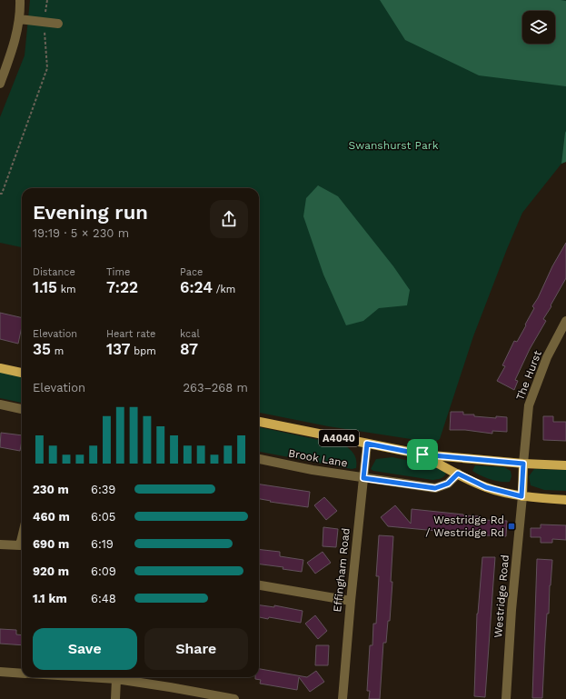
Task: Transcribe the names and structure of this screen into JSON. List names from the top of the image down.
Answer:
{
  "streets": {
    "main road": ["A4040"],
    "street": [
      "The Hurst",
      "Brook Lane",
      "Effingham Road",
      "Westridge Road"
    ]
  },
  "crossings": [
    ["The Hurst", "A4040"],
    ["A4040", "Brook Lane"],
    ["A4040", "Effingham Road"],
    ["A4040", "Westridge Road"],
    ["Brook Lane", "Effingham Road"]
  ],
  "parks": ["Swanshurst Park"],
  "places": {
    "transit": ["Westridge Rd / Westridge Rd"]
  },
  "page": {
    "heading": ["Evening run", "19:19 · 5 × 230 m"],
    "stats": [
      ["Distance", "1.15 km"],
      ["Time", "7:22"],
      ["Pace", "6:24 /km"],
      ["Elevation", "35 m"],
      ["Heart rate", "137 bpm"],
      ["kcal", "87"]
    ],
    "chart": ["Elevation", "263–268 m"],
    "list": [
      {
        "name": "230 m",
        "note": "6:39"
      },
      {
        "name": "460 m",
        "note": "6:05"
      },
      {
        "name": "690 m",
        "note": "6:19"
      },
      {
        "name": "920 m",
        "note": "6:09"
      },
      {
        "name": "1.1 km",
        "note": "6:48"
      }
    ],
    "buttons": ["Save", "Share"]
  }
}
